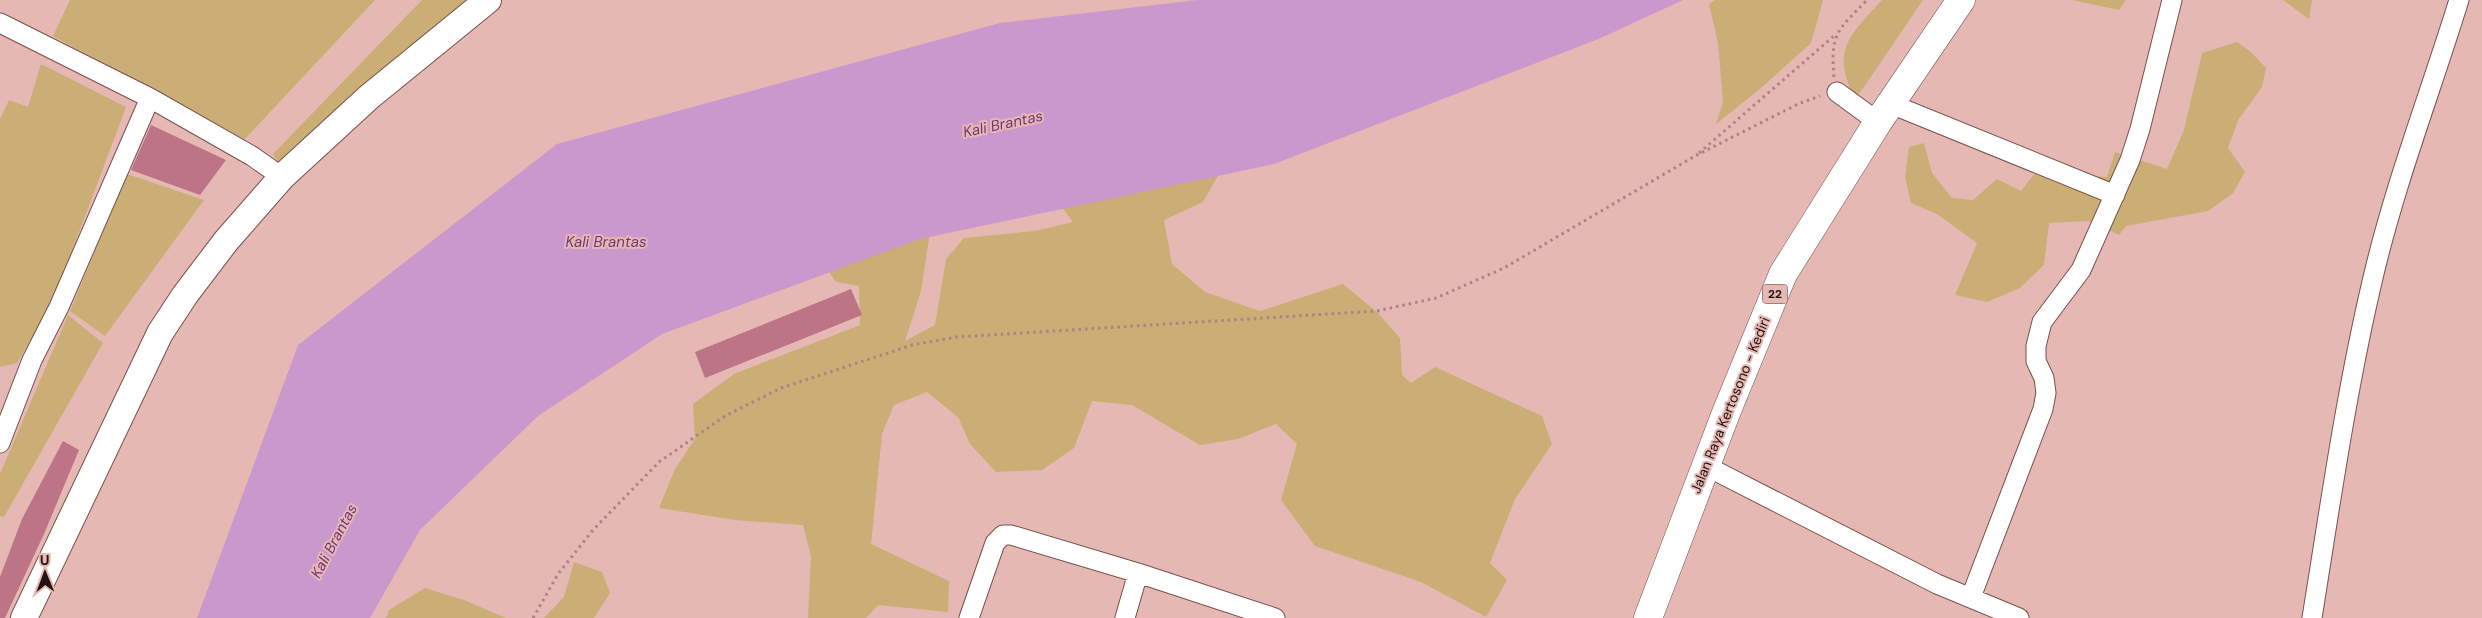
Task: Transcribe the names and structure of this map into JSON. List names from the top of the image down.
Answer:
{
  "streets": {
    "highway": ["22", "Jalan Raya Kertosono - Kediri"]
  },
  "water": ["Kali Brantas"],
  "north": "top"
}
